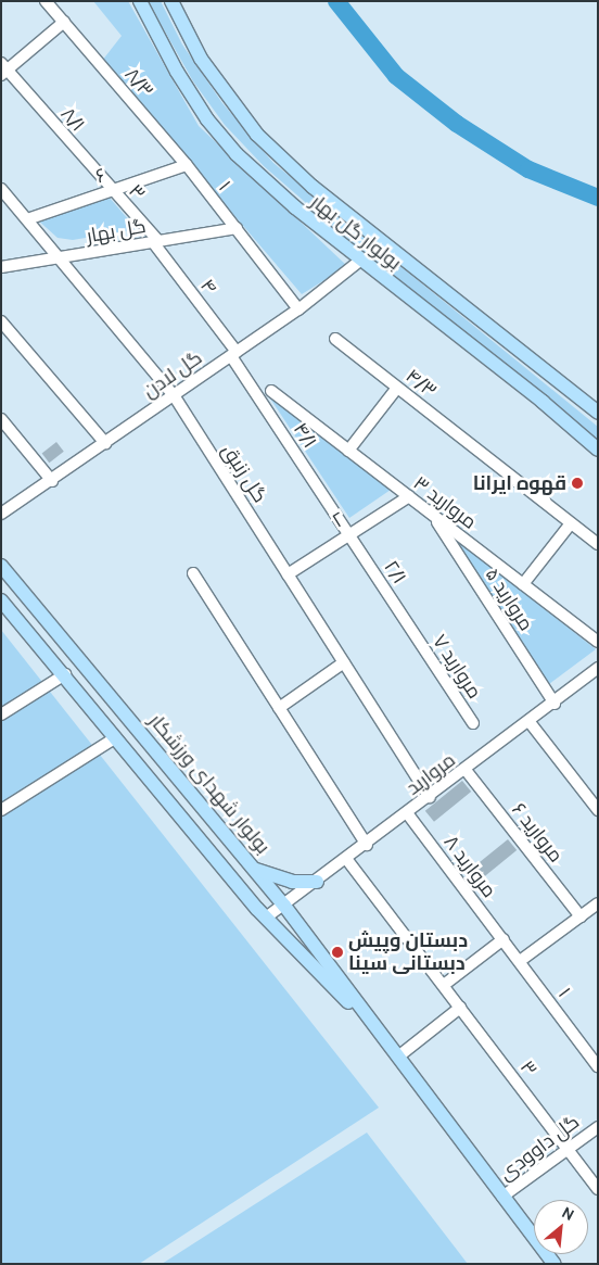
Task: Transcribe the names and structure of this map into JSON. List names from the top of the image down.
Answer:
{
  "streets": {
    "main road": ["بولوار گل بهار", "بولوار شهدای ورزشکار"],
    "street": [
      "۸/۳",
      "۸/۱",
      "۶",
      "۱",
      "۳",
      "گل بهار",
      "۴",
      "گل لادن",
      "۴/۳",
      "۴/۱",
      "گل زنبق",
      "مروارید ۳",
      "۲",
      "۲/۱",
      "مروارید ۵",
      "مروارید ۷",
      "مروارید",
      "مروارید ۶",
      "مروارید ۸",
      "گل داوودی"
    ]
  },
  "crossings": [
    ["۸/۳", "۶"],
    ["۸/۳", "۱"],
    ["۸/۱", "۶"],
    ["۸/۱", "۳"],
    ["۶", "۱"],
    ["۶", "۳"],
    ["۶", "گل زنبق"],
    ["۱", "گل بهار"],
    ["۱", "مروارید ۸"],
    ["۳", "گل بهار"],
    ["۳", "۴"],
    ["۳", "مروارید"],
    ["۳", "گل داوودی"],
    ["گل بهار", "۴"],
    ["گل بهار", "گل زنبق"],
    ["بولوار گل بهار", "گل لادن"],
    ["۴", "گل لادن"],
    ["۴", "۴/۱"],
    ["گل لادن", "۴/۱"],
    ["گل لادن", "گل زنبق"],
    ["۴/۱", "۲"],
    ["۴/۱", "۲/۱"],
    ["گل زنبق", "۲"],
    ["گل زنبق", "مروارید"],
    ["مروارید ۳", "۲"],
    ["مروارید ۳", "مروارید ۵"],
    ["۲", "۲/۱"],
    ["۲/۱", "مروارید ۷"],
    ["مروارید ۵", "مروارید"],
    ["مروارید", "بولوار شهدای ورزشکار"],
    ["مروارید", "مروارید ۶"],
    ["مروارید", "مروارید ۸"],
    ["بولوار شهدای ورزشکار", "گل داوودی"]
  ],
  "places": ["قهوه ایرانا", "دبستان وپیش دبستانی سینا"],
  "north": "top right"
}
